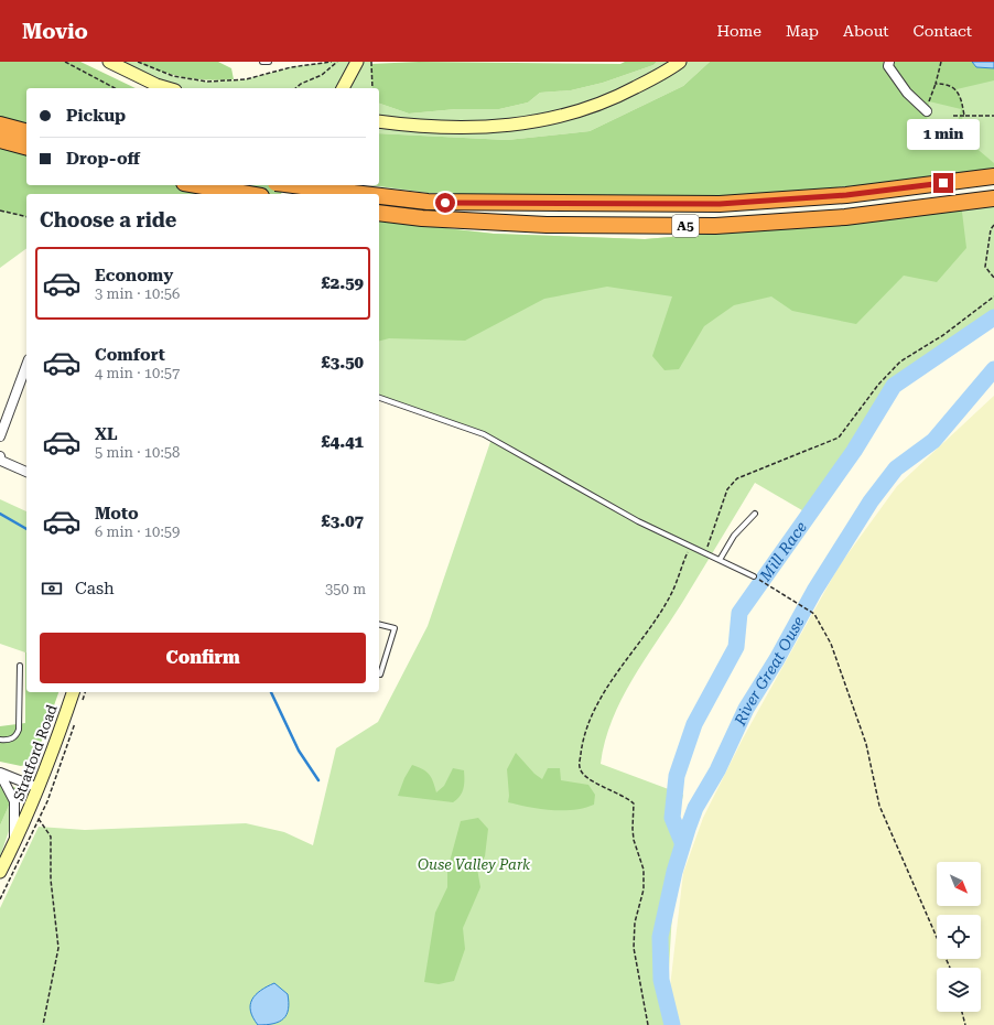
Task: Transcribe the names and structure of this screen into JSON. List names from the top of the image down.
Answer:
{
  "streets": {
    "highway": ["A5"],
    "street": ["Stratford Road"]
  },
  "water": ["Mill Race", "River Great Ouse"],
  "parks": ["Ouse Valley Park"],
  "north": "bottom right",
  "page": {
    "header": "Movio",
    "nav": [
      "Home",
      "Map",
      "About",
      "Contact"
    ],
    "banner": ["Pickup", "Drop-off"],
    "bubble": "1 min",
    "heading": "Choose a ride",
    "list": [
      {
        "name": "Economy",
        "note": "3 min · 10:56",
        "value": "£2.59"
      },
      {
        "name": "Comfort",
        "note": "4 min · 10:57",
        "value": "£3.50"
      },
      {
        "name": "XL",
        "note": "5 min · 10:58",
        "value": "£4.41"
      },
      {
        "name": "Moto",
        "note": "6 min · 10:59",
        "value": "£3.07"
      }
    ],
    "pay": ["Cash", "350 m"],
    "buttons": "Confirm"
  }
}
